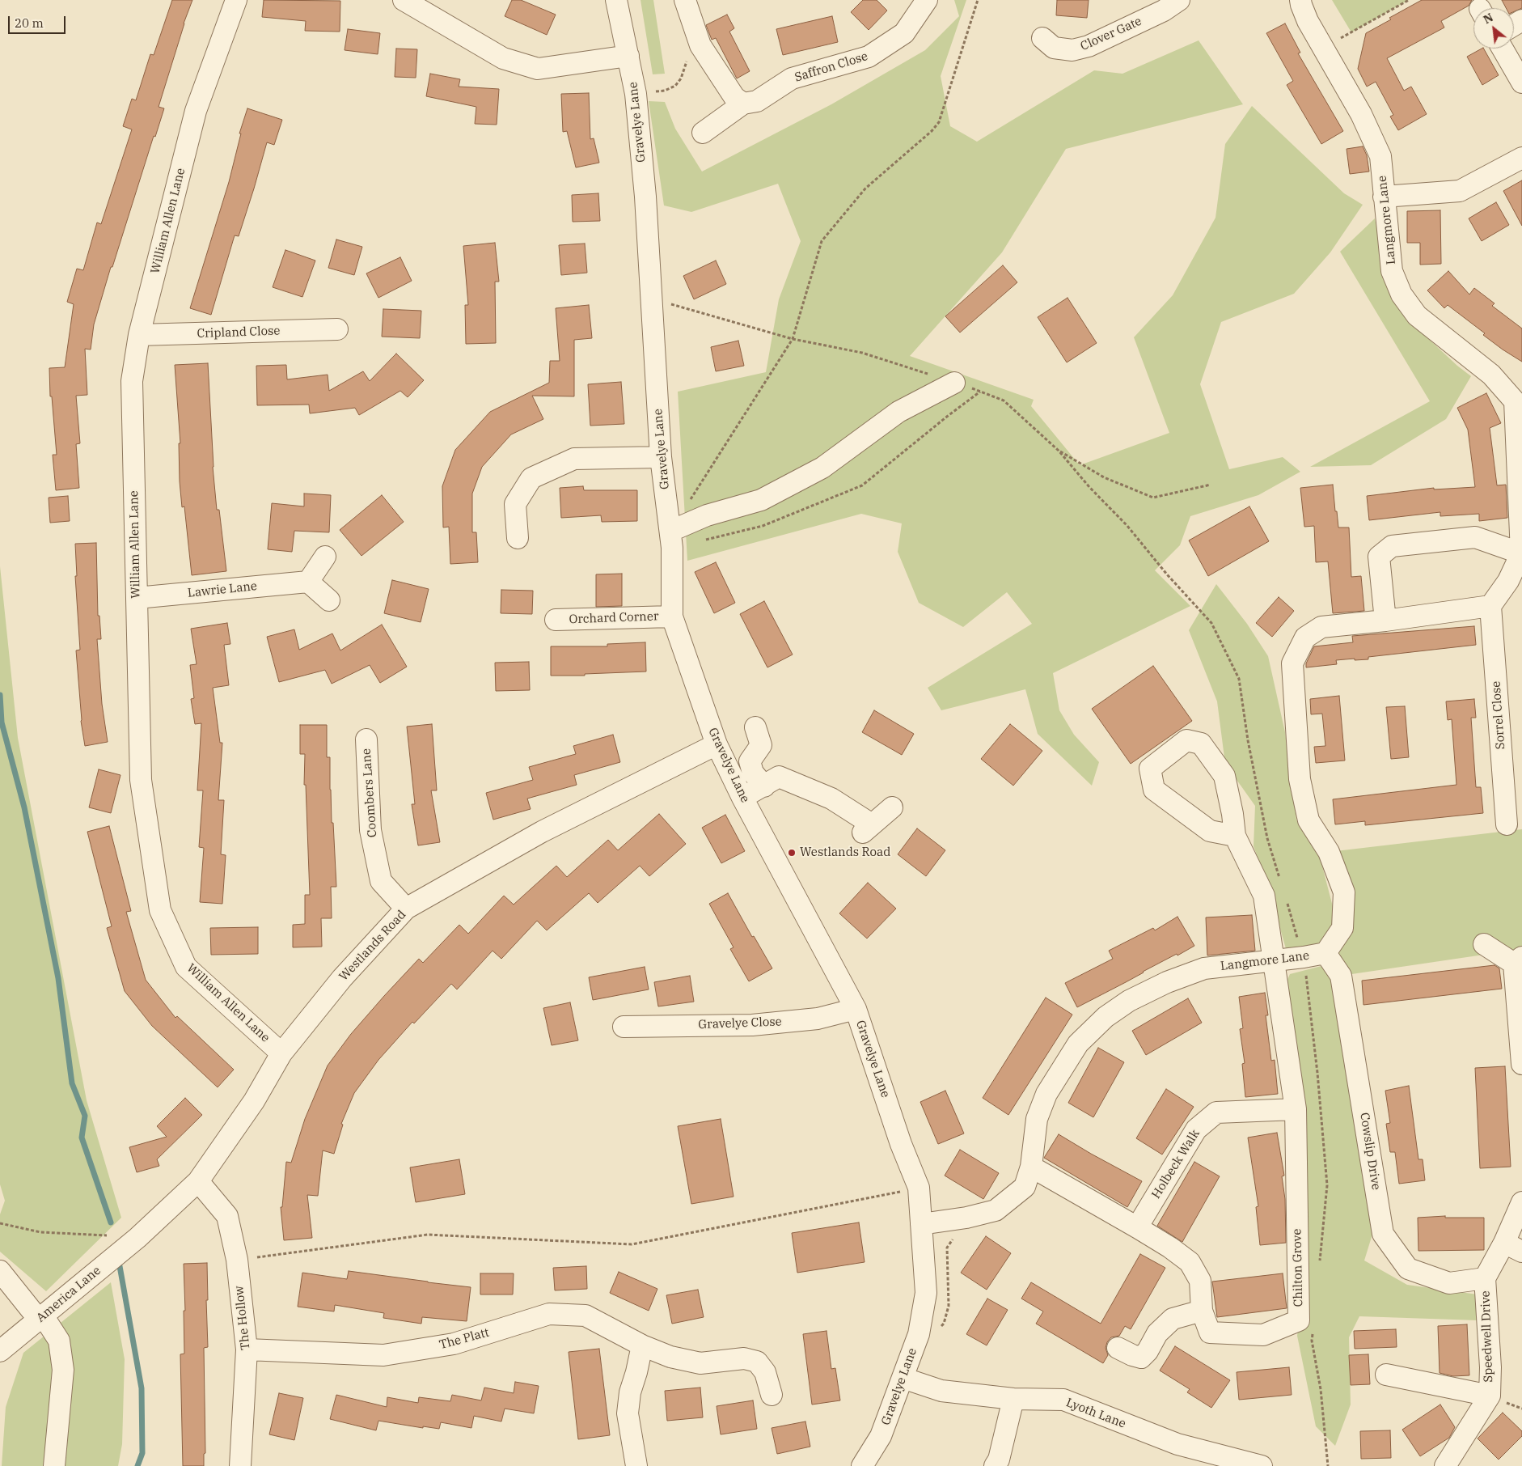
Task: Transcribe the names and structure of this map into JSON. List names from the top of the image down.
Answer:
{
  "streets": {
    "street": [
      "Clover Gate",
      "Saffron Close",
      "Gravelye Lane",
      "Langmore Lane",
      "William Allen Lane",
      "Cripland Close",
      "Lawrie Lane",
      "Orchard Corner",
      "Sorrel Close",
      "Coombers Lane",
      "Westlands Road",
      "Gravelye Close",
      "Cowslip Drive",
      "Holbeck Walk",
      "Chilton Grove",
      "America Lane",
      "The Hollow",
      "Speedwell Drive",
      "The Platt",
      "Lyoth Lane"
    ]
  },
  "crossings": [
    ["Gravelye Lane", "Langmore Lane"],
    ["Gravelye Lane", "Orchard Corner"],
    ["Gravelye Lane", "Westlands Road"],
    ["Gravelye Lane", "Gravelye Close"],
    ["Gravelye Lane", "Lyoth Lane"],
    ["Langmore Lane", "Sorrel Close"],
    ["Langmore Lane", "Cowslip Drive"],
    ["Langmore Lane", "Chilton Grove"],
    ["William Allen Lane", "Cripland Close"],
    ["William Allen Lane", "Lawrie Lane"],
    ["William Allen Lane", "Westlands Road"],
    ["Coombers Lane", "Westlands Road"],
    ["Westlands Road", "America Lane"],
    ["Westlands Road", "The Hollow"],
    ["Cowslip Drive", "Speedwell Drive"],
    ["Holbeck Walk", "Chilton Grove"],
    ["The Hollow", "The Platt"]
  ],
  "places": ["Westlands Road"],
  "scale_bar": "20 m",
  "north": "top left"
}
